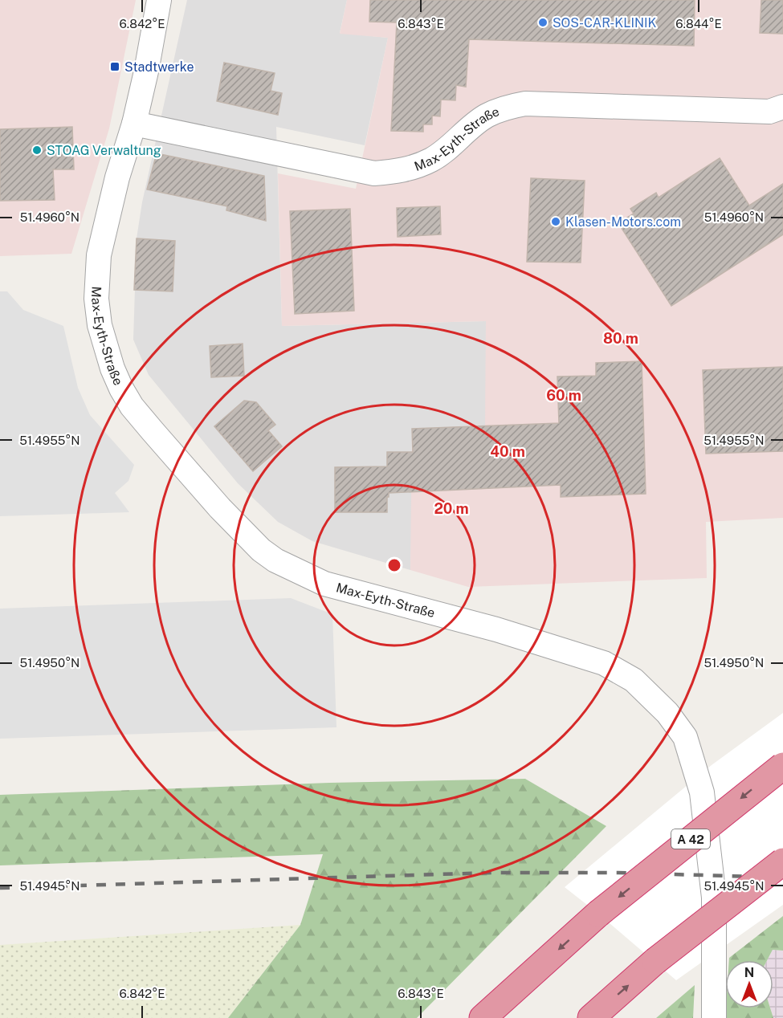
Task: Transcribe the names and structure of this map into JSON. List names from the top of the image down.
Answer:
{
  "streets": {
    "highway": ["A 42"],
    "street": ["Max-Eyth-Straße"]
  },
  "places": {
    "other": ["SOS-CAR-KLINIK", "STOAG Verwaltung", "Klasen-Motors.com"],
    "transit": ["Stadtwerke"]
  },
  "north": "top",
  "coordinates": [
    "6.842°E",
    "6.843°E",
    "6.844°E",
    "51.4960°N",
    "51.4955°N",
    "51.4950°N",
    "51.4945°N"
  ],
  "rings": [
    "80 m",
    "60 m",
    "40 m",
    "20 m"
  ]
}
